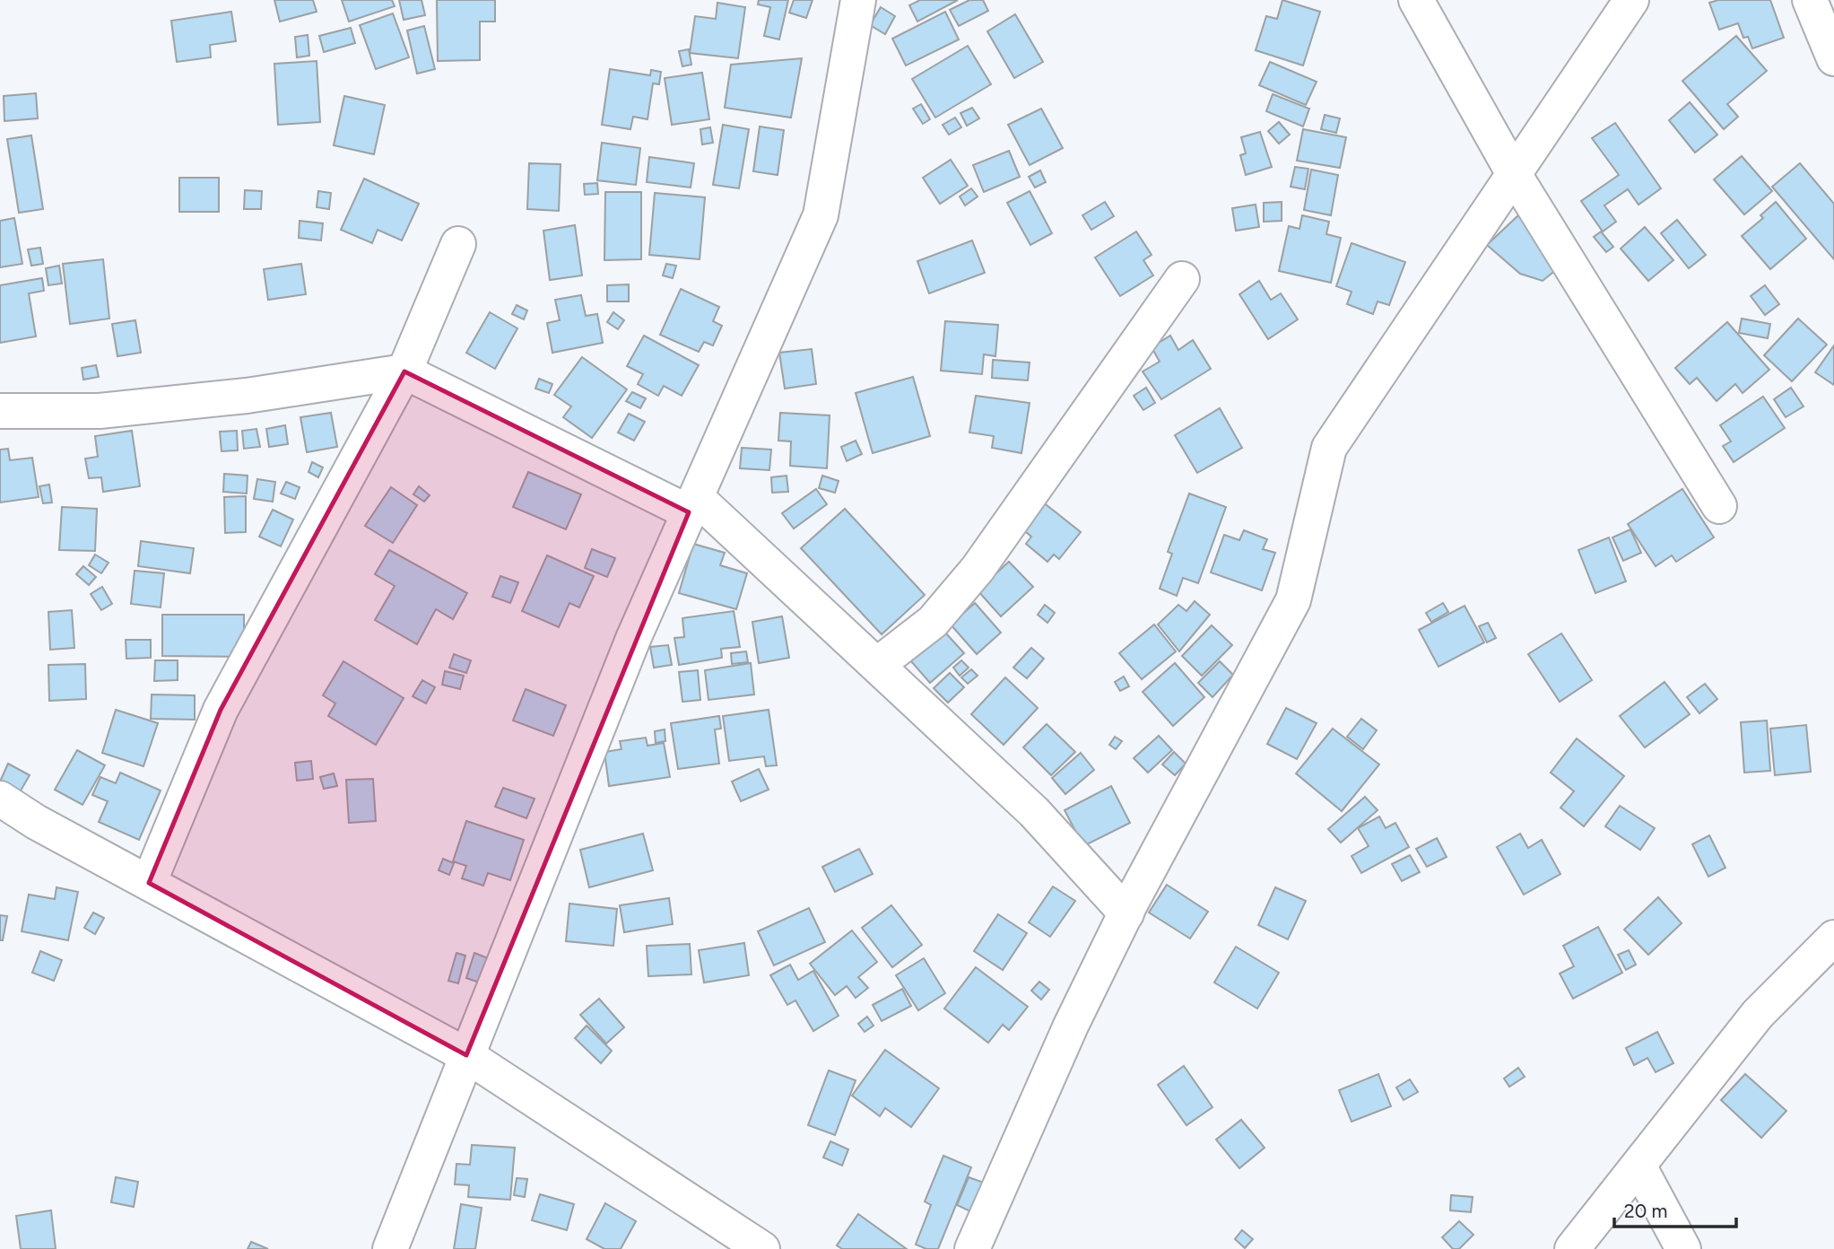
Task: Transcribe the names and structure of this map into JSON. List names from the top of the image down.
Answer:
{
  "scale_bar": "20 m"
}
